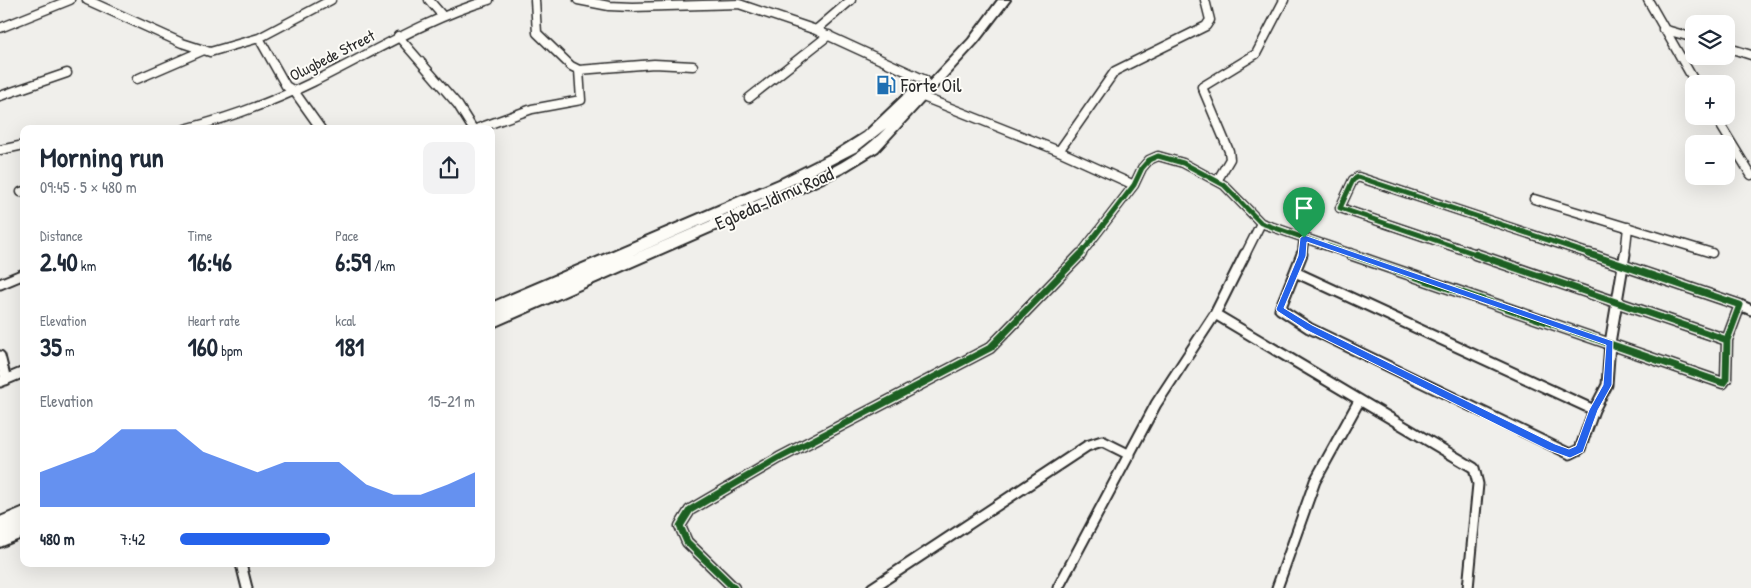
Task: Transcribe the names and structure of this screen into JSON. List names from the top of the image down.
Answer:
{
  "streets": {
    "main road": ["Egbeda-Idimu Road"],
    "street": ["Olugbede Street"]
  },
  "places": {
    "fuel station": ["Forte Oil"]
  },
  "page": {
    "map_buttons": ["+", "−"],
    "heading": ["Morning run", "09:45 · 5 × 480 m"],
    "stats": [
      ["Distance", "2.40 km"],
      ["Time", "16:46"],
      ["Pace", "6:59 /km"],
      ["Elevation", "35 m"],
      ["Heart rate", "160 bpm"],
      ["kcal", "181"]
    ],
    "chart": ["Elevation", "15–21 m"],
    "list": [
      {
        "name": "480 m",
        "note": "7:42"
      }
    ]
  }
}
